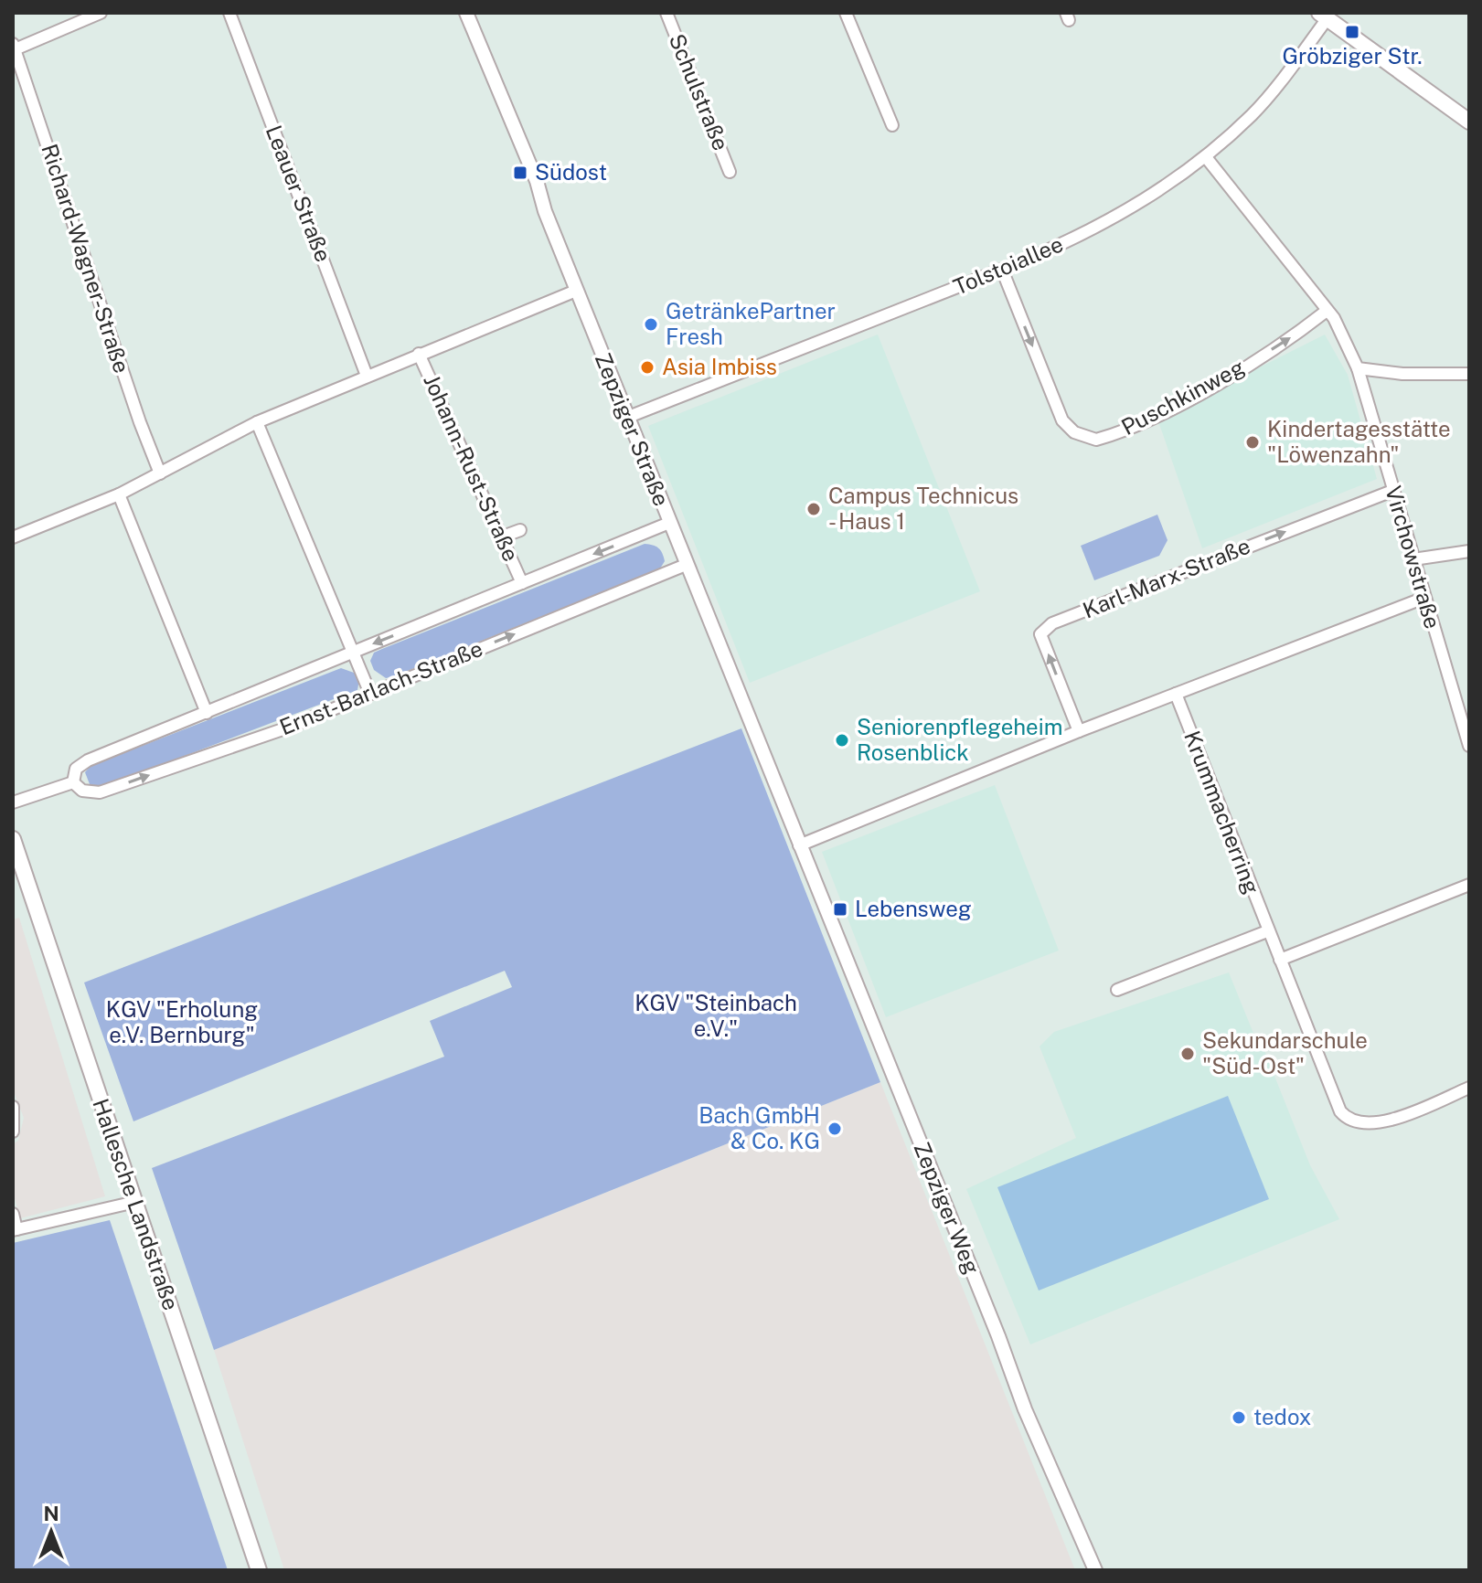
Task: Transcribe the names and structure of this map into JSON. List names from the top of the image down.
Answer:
{
  "streets": {
    "main road": ["Hallesche Landstraße"],
    "street": [
      "Schulstraße",
      "Leauer Straße",
      "Richard-Wagner-Straße",
      "Tolstoiallee",
      "Puschkinweg",
      "Zepziger Straße",
      "Johann-Rust-Straße",
      "Virchowstraße",
      "Karl-Marx-Straße",
      "Ernst-Barlach-Straße",
      "Krummacherring",
      "Zepziger Weg"
    ]
  },
  "crossings": [
    ["Leauer Straße", "Johann-Rust-Straße"],
    ["Richard-Wagner-Straße", "Johann-Rust-Straße"],
    ["Tolstoiallee", "Puschkinweg"],
    ["Tolstoiallee", "Zepziger Straße"],
    ["Tolstoiallee", "Virchowstraße"],
    ["Puschkinweg", "Virchowstraße"],
    ["Zepziger Straße", "Johann-Rust-Straße"],
    ["Zepziger Straße", "Ernst-Barlach-Straße"],
    ["Zepziger Straße", "Zepziger Weg"],
    ["Johann-Rust-Straße", "Ernst-Barlach-Straße"],
    ["Virchowstraße", "Karl-Marx-Straße"]
  ],
  "one_way": ["Karl-Marx-Straße"],
  "parks": ["KGV \"Steinbach e.V.\"", "KGV \"Erholung e.V. Bernburg\""],
  "places": {
    "transit": ["Gröbziger Str.", "Südost", "Lebensweg"],
    "other": [
      "GetränkePartner Fresh",
      "Asia Imbiss",
      "Kindertagesstätte \"Löwenzahn\"",
      "Campus Technicus - Haus 1",
      "Seniorenpflegeheim Rosenblick",
      "Sekundarschule \"Süd-Ost\"",
      "Bach GmbH & Co. KG",
      "tedox"
    ]
  },
  "north": "top"
}
